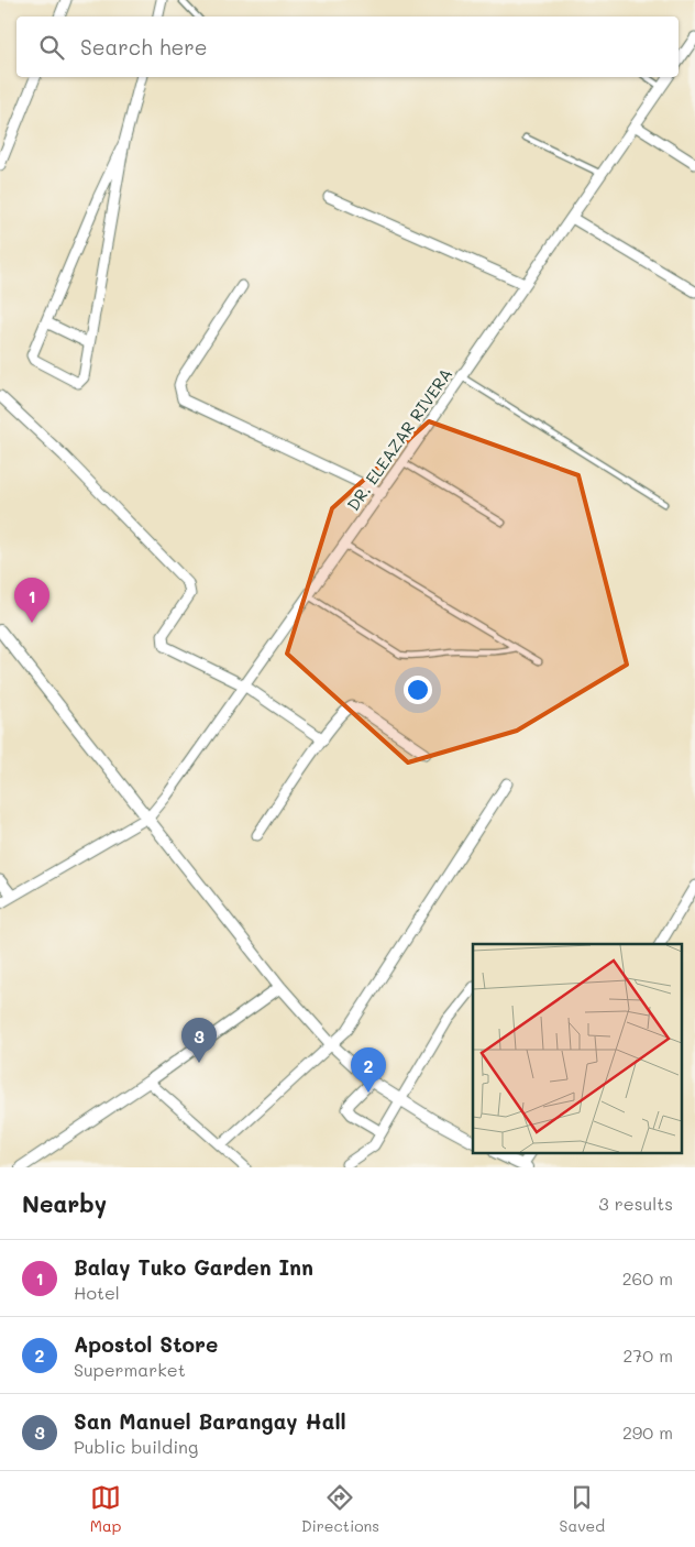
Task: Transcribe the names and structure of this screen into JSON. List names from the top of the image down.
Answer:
{
  "streets": {
    "street": ["DR. ELEAZAR RIVERA"]
  },
  "page": {
    "search": "Search here",
    "pins": ["1", "3", "2"],
    "heading": ["Nearby", "3 results"],
    "list": [
      {
        "mark": "1",
        "name": "Balay Tuko Garden Inn",
        "note": "Hotel",
        "value": "260 m"
      },
      {
        "mark": "2",
        "name": "Apostol Store",
        "note": "Supermarket",
        "value": "270 m"
      },
      {
        "mark": "3",
        "name": "San Manuel Barangay Hall",
        "note": "Public building",
        "value": "290 m"
      }
    ],
    "nav": ["Map", "Directions", "Saved"]
  }
}
